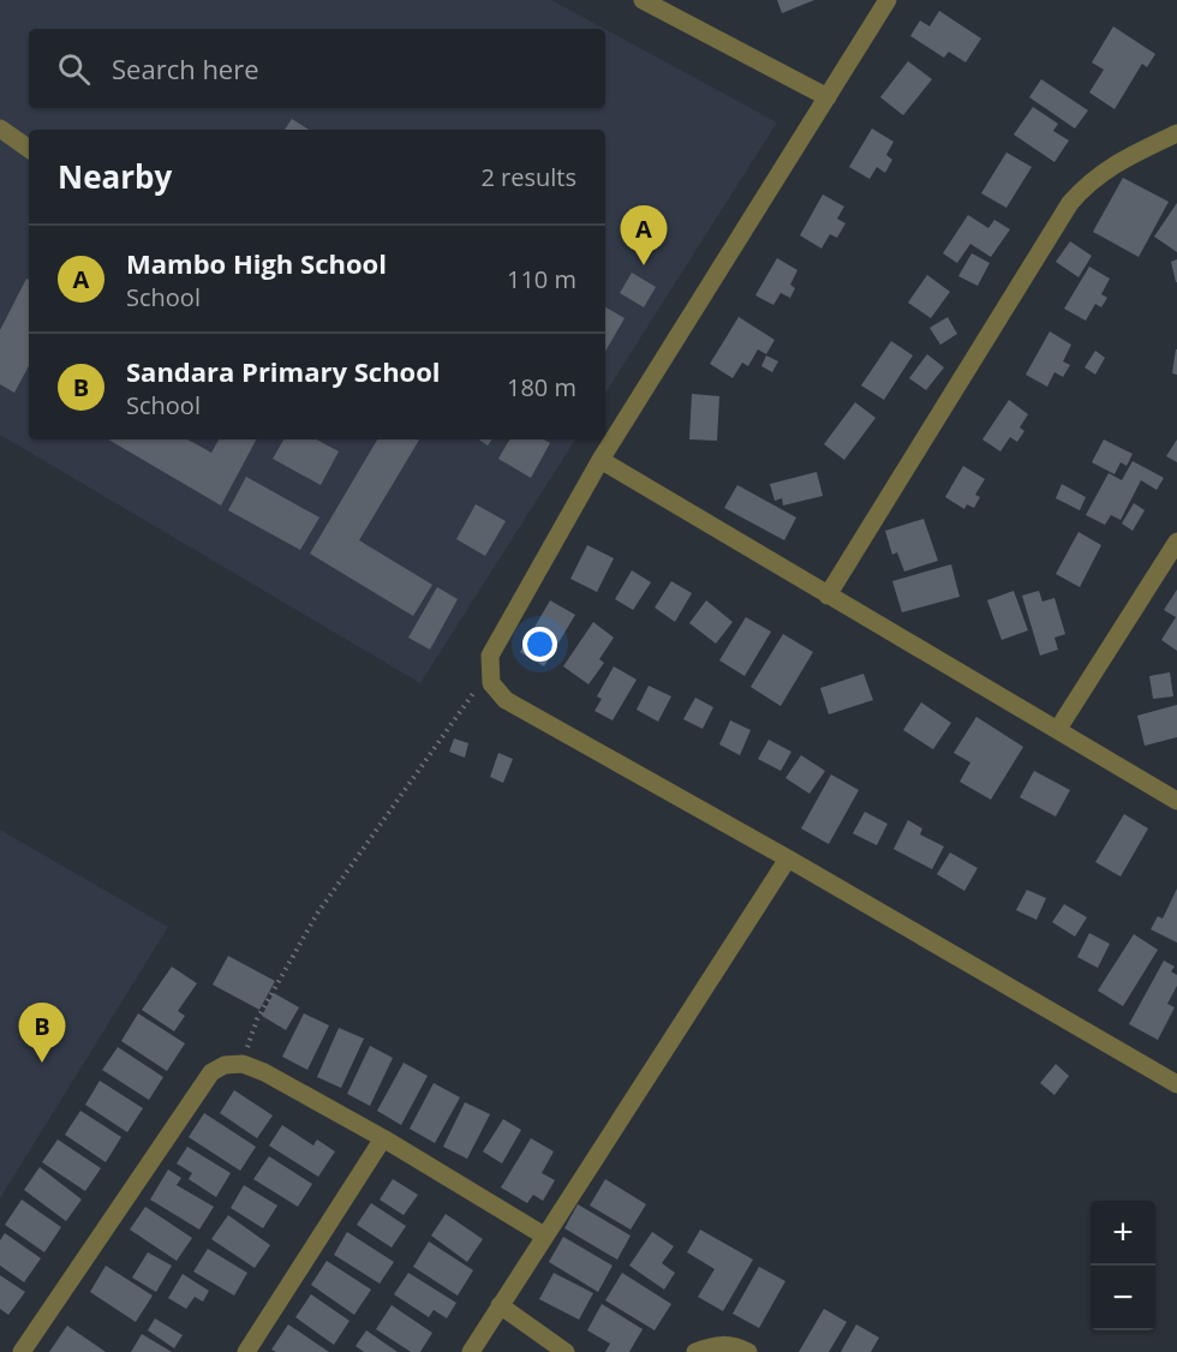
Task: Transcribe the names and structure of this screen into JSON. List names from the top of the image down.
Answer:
{
  "page": {
    "search": "Search here",
    "heading": ["Nearby", "2 results"],
    "pins": ["A", "B"],
    "list": [
      {
        "mark": "A",
        "name": "Mambo High School",
        "note": "School",
        "value": "110 m"
      },
      {
        "mark": "B",
        "name": "Sandara Primary School",
        "note": "School",
        "value": "180 m"
      }
    ],
    "map_buttons": ["+", "−"]
  }
}
